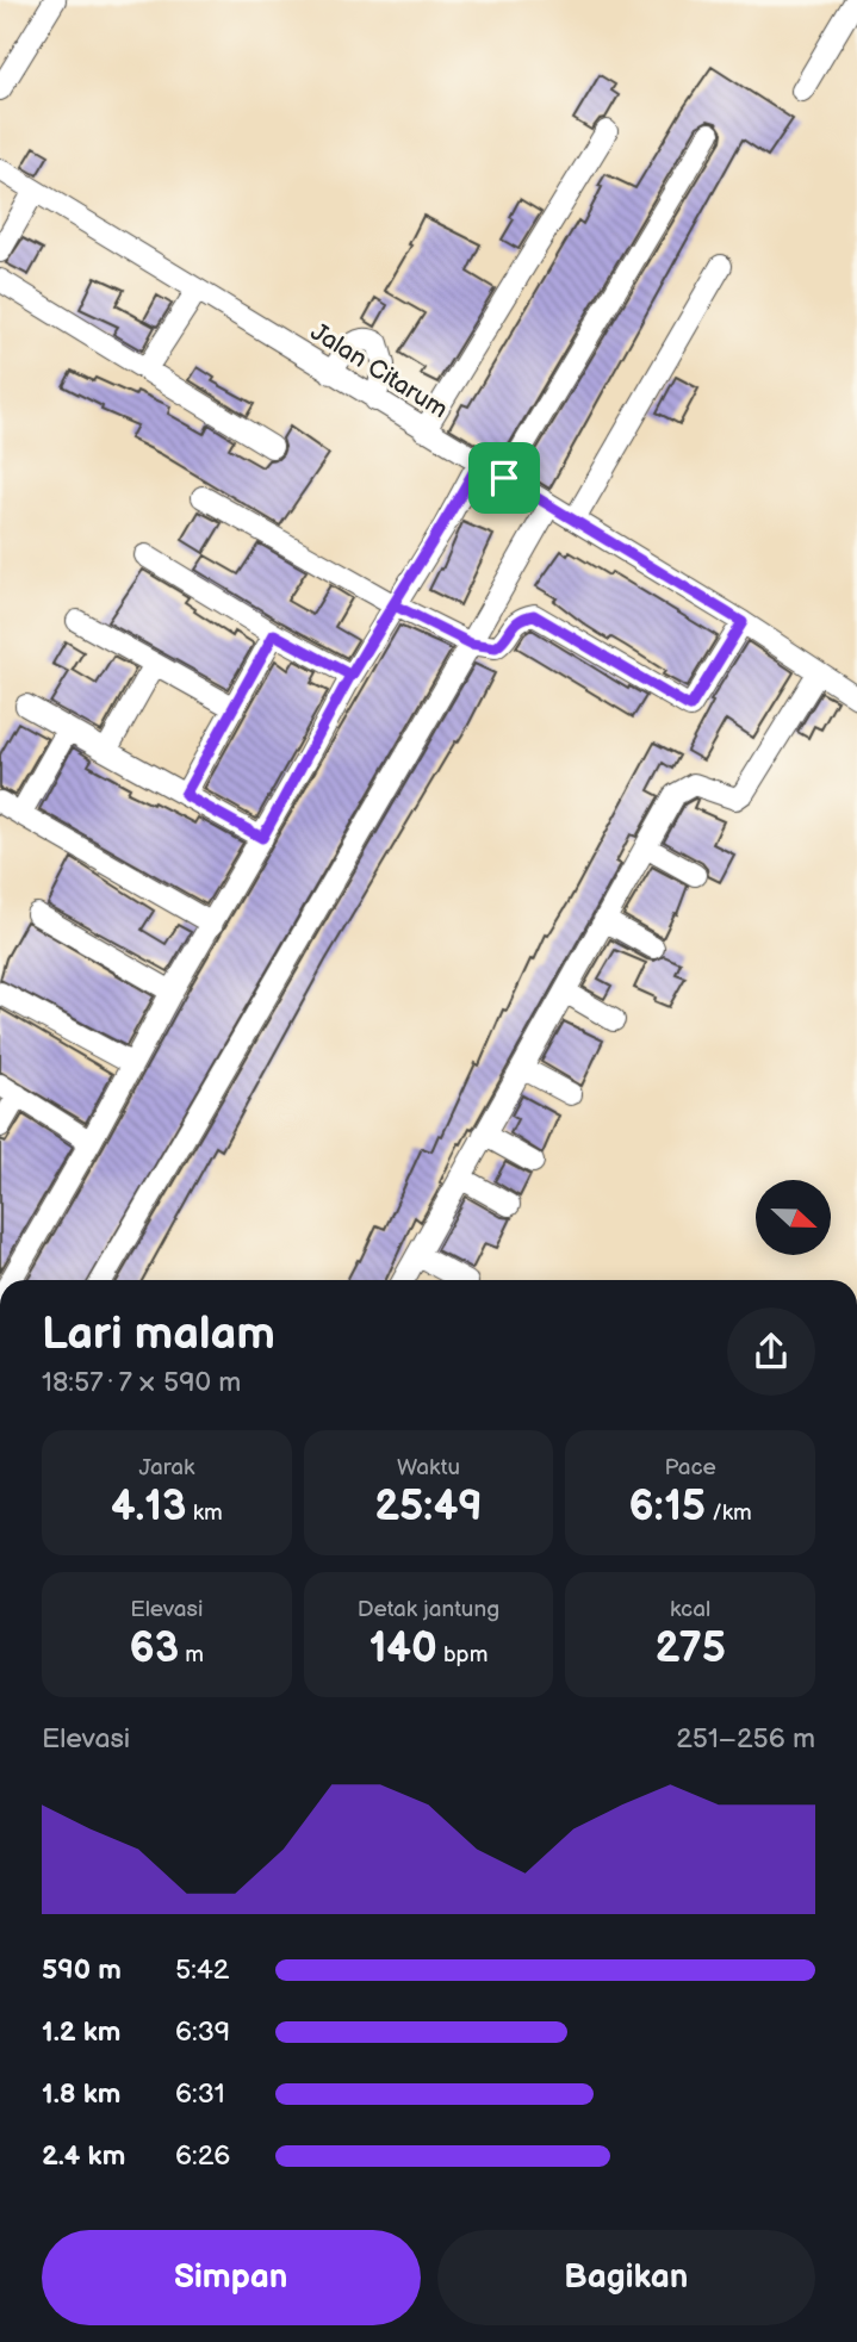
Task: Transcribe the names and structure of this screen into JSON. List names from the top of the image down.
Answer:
{
  "streets": {
    "street": ["Jalan Citarum"]
  },
  "north": "right",
  "page": {
    "heading": ["Lari malam", "18:57 · 7 × 590 m"],
    "stats": [
      ["Jarak", "4.13 km"],
      ["Waktu", "25:49"],
      ["Pace", "6:15 /km"],
      ["Elevasi", "63 m"],
      ["Detak jantung", "140 bpm"],
      ["kcal", "275"]
    ],
    "chart": ["Elevasi", "251–256 m"],
    "list": [
      {
        "name": "590 m",
        "note": "5:42"
      },
      {
        "name": "1.2 km",
        "note": "6:39"
      },
      {
        "name": "1.8 km",
        "note": "6:31"
      },
      {
        "name": "2.4 km",
        "note": "6:26"
      }
    ],
    "buttons": ["Simpan", "Bagikan"]
  }
}
